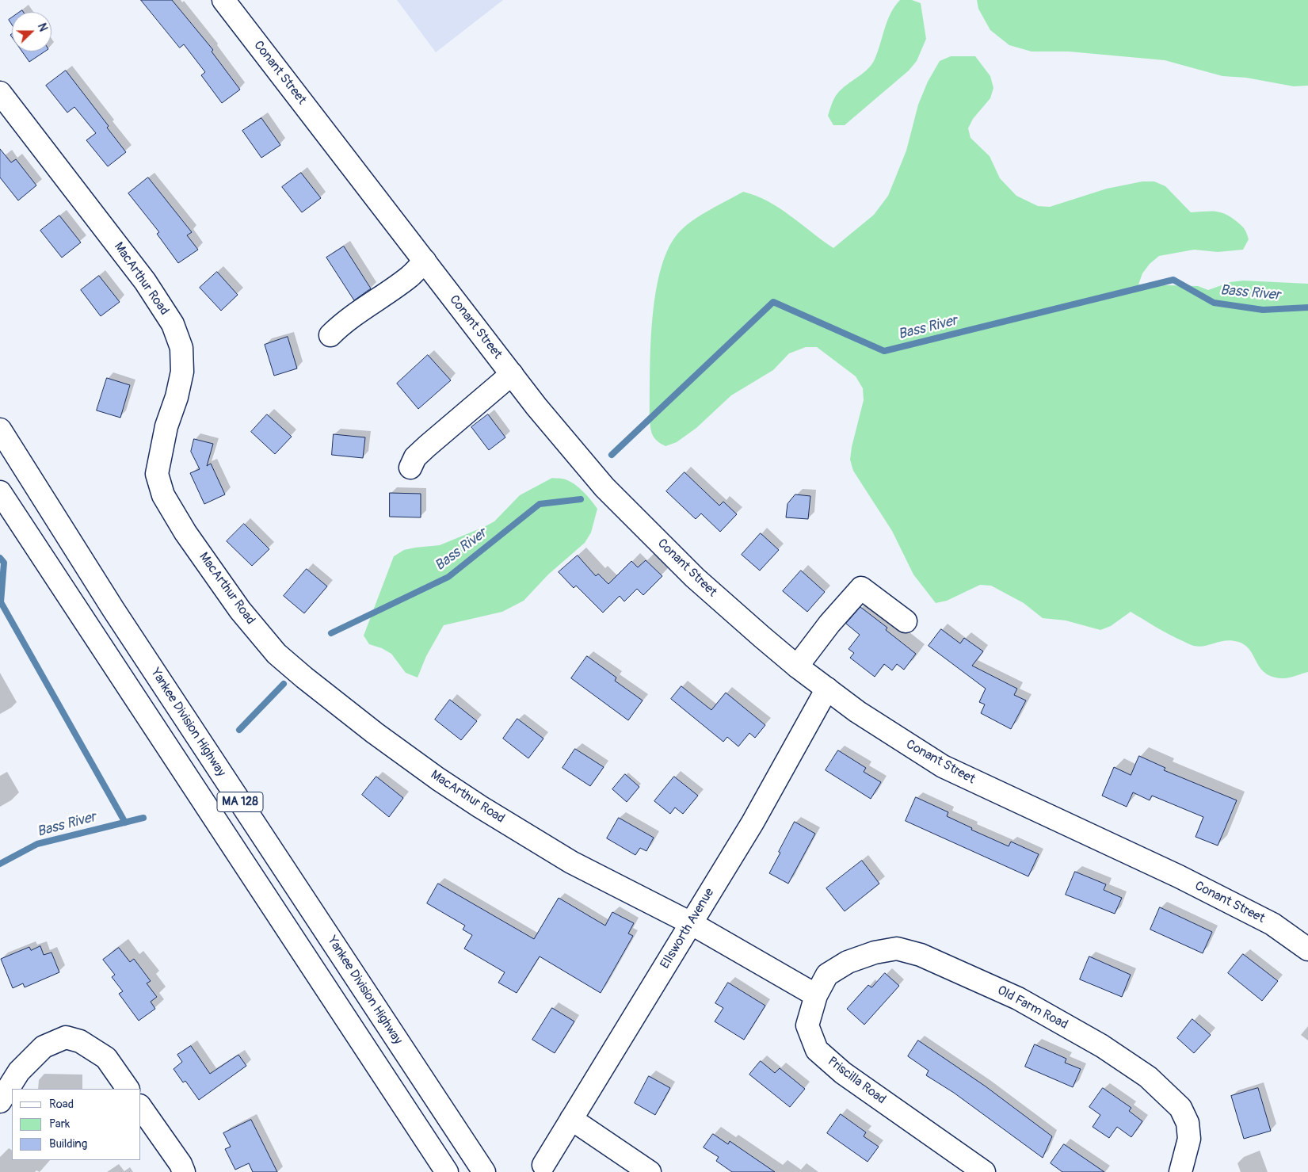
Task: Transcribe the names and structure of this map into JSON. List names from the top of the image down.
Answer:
{
  "streets": {
    "main road": [
      "Conant Street",
      "MacArthur Road",
      "Yankee Division Highway",
      "MA 128",
      "Ellsworth Avenue",
      "Old Farm Road",
      "Priscilla Road"
    ]
  },
  "crossings": [
    ["Conant Street", "Ellsworth Avenue"],
    ["MacArthur Road", "Ellsworth Avenue"],
    ["Old Farm Road", "Priscilla Road"]
  ],
  "water": ["Bass River"],
  "legend": ["Road", "Park", "Building"],
  "north": "right"
}
